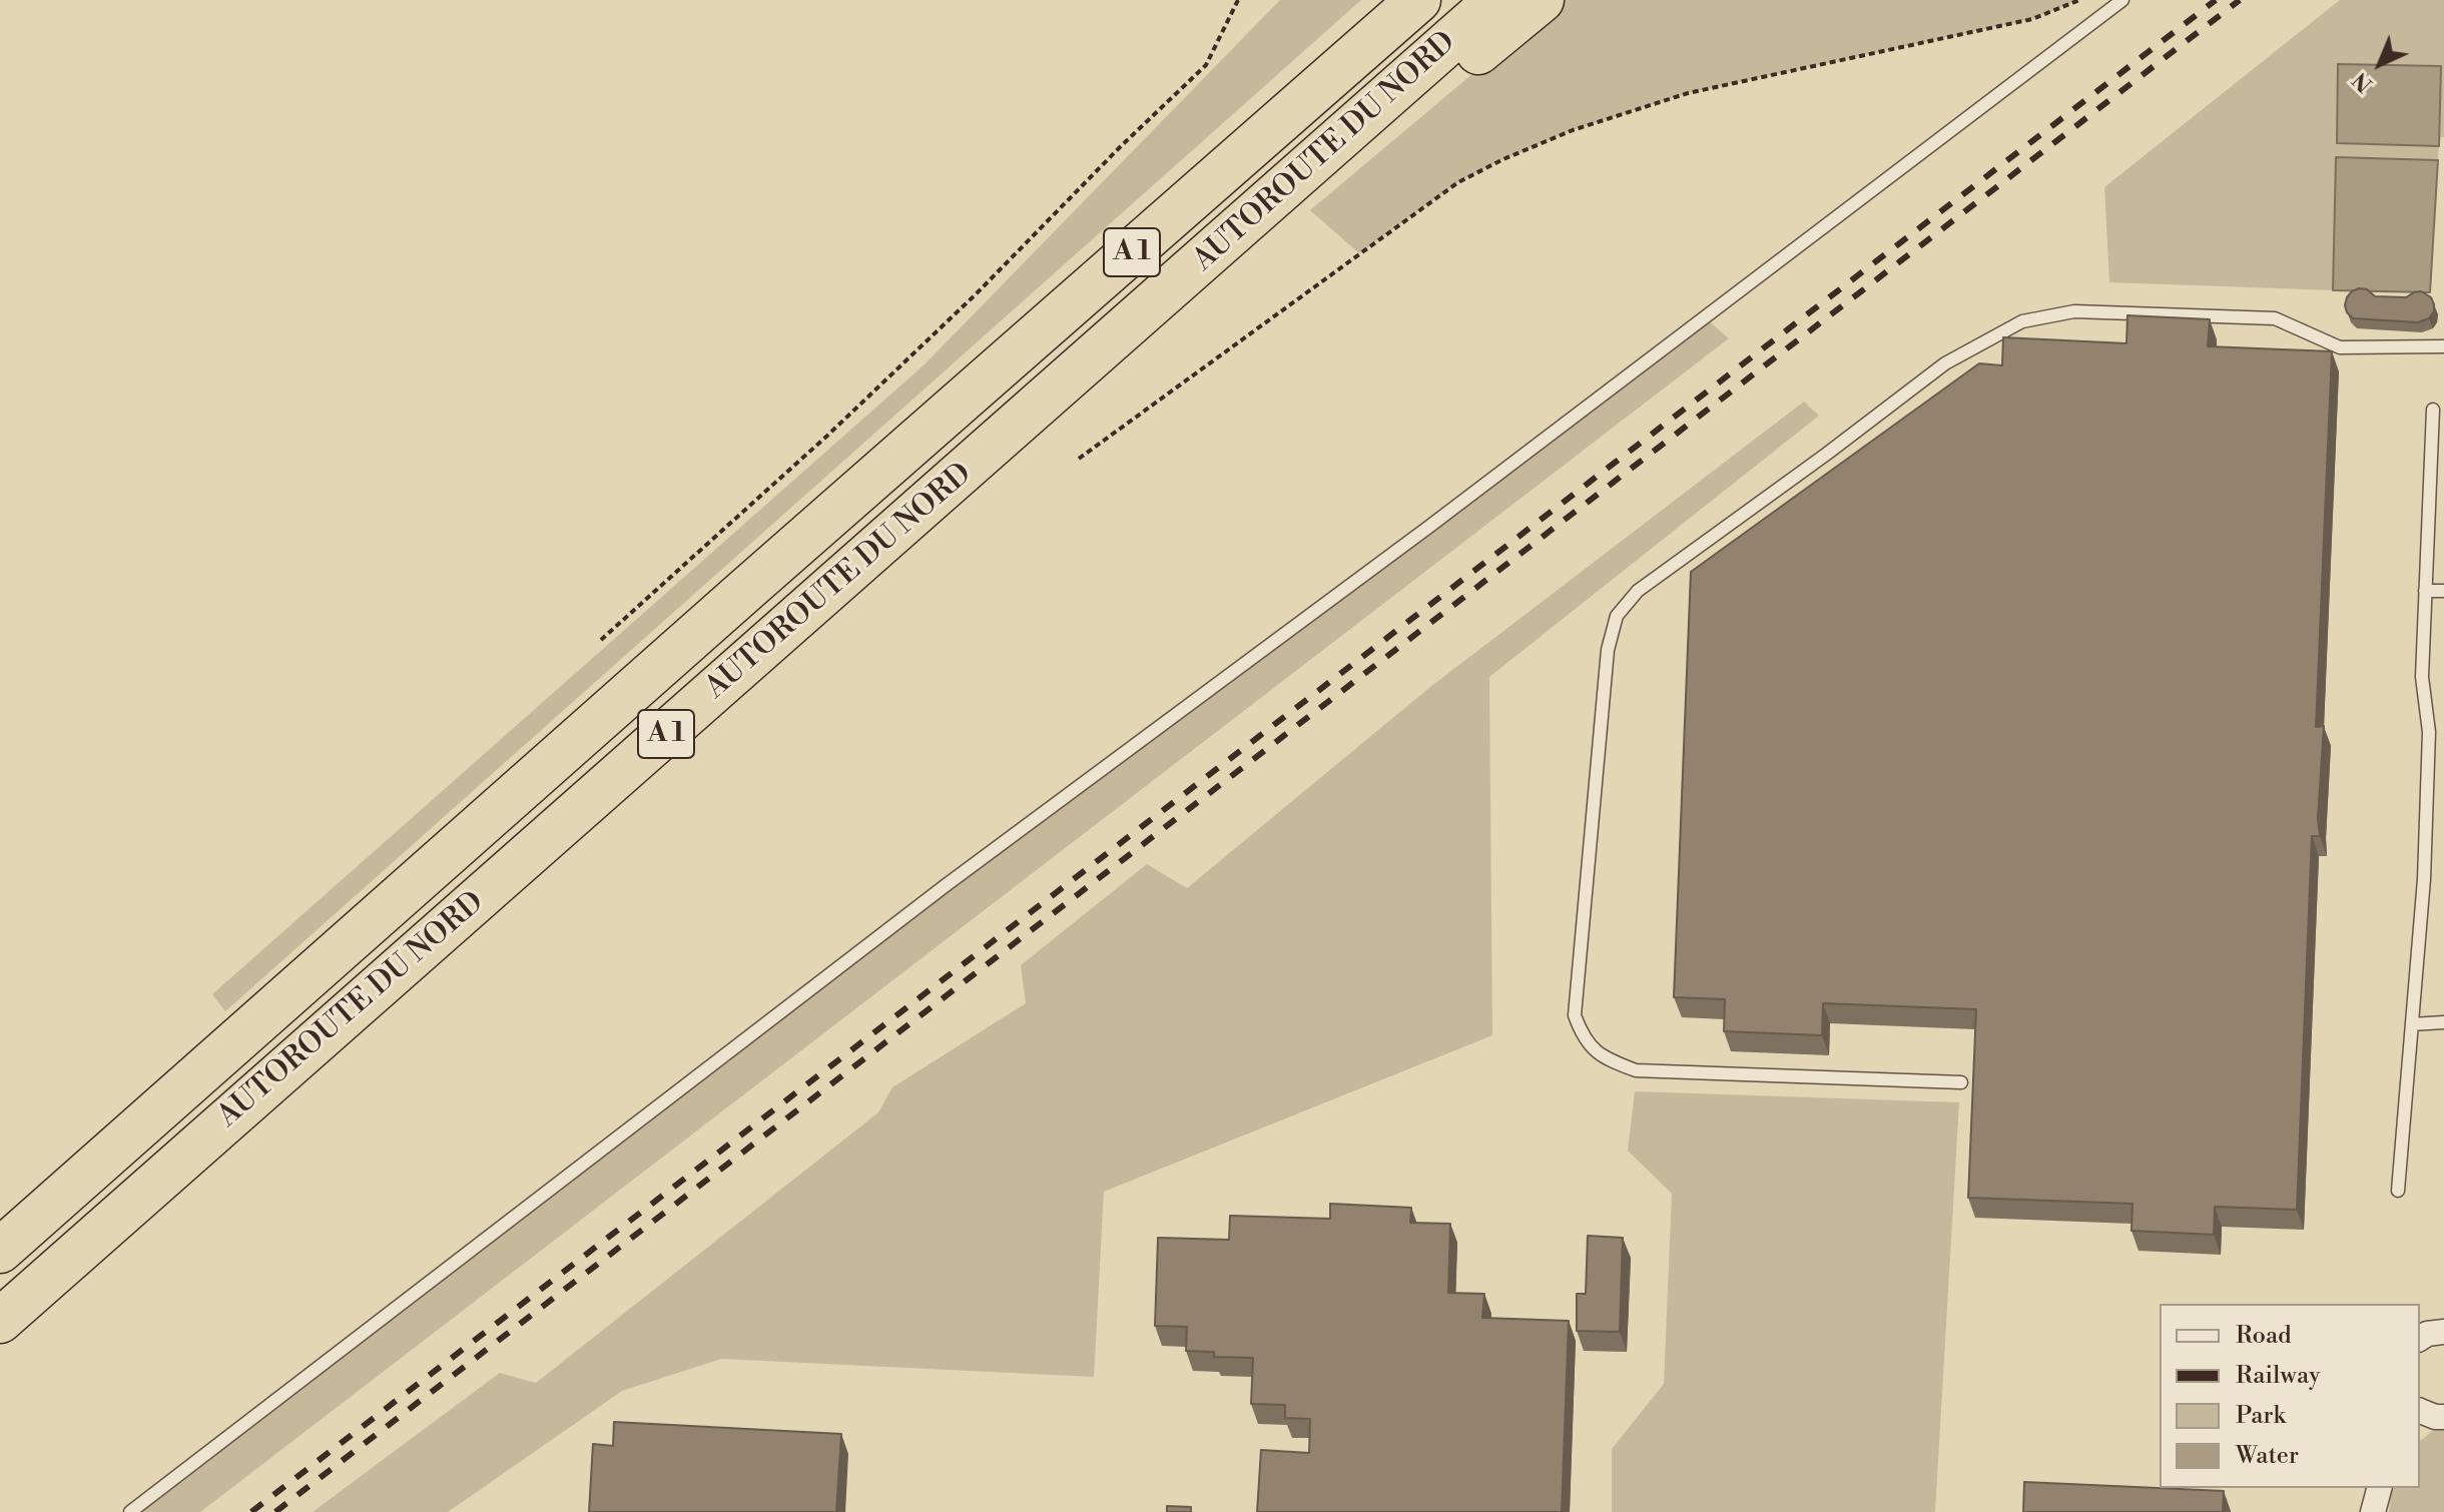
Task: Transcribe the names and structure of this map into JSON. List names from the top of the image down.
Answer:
{
  "streets": {
    "highway": ["AUTOROUTE DU NORD", "A 1"]
  },
  "legend": [
    "Road",
    "Railway",
    "Park",
    "Water"
  ],
  "north": "bottom left"
}
